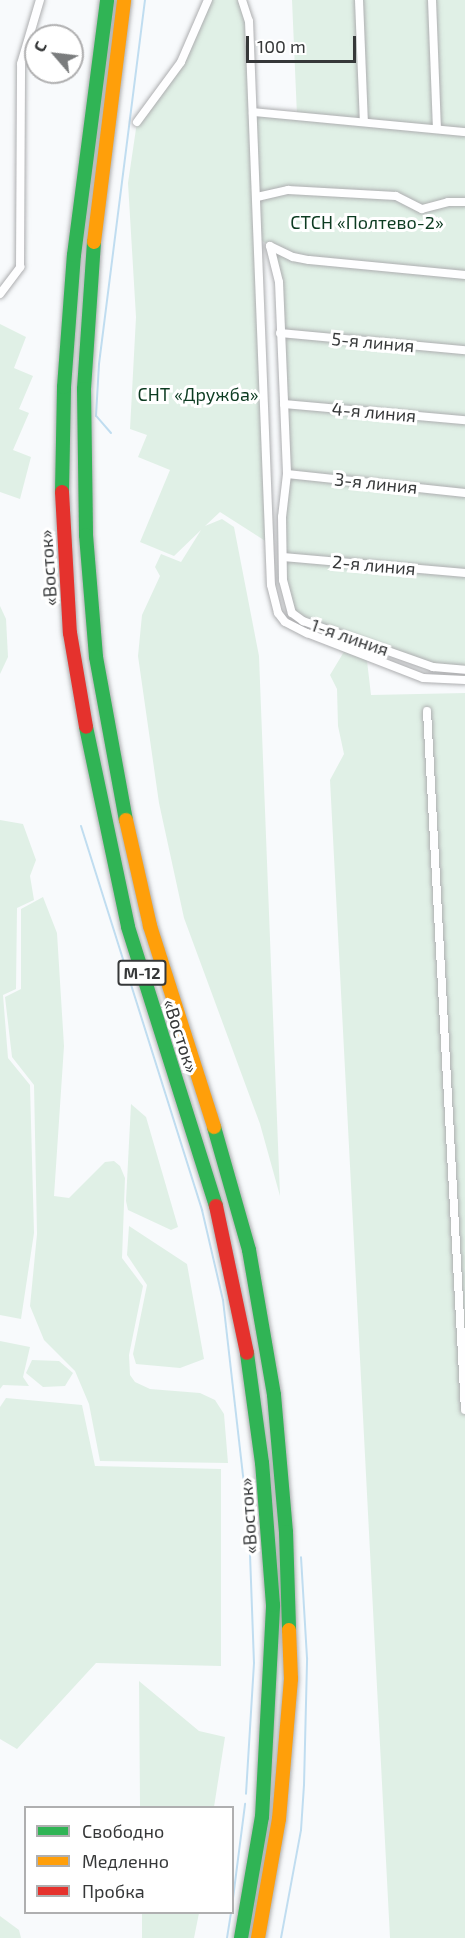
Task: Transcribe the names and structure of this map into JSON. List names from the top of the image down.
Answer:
{
  "streets": {
    "highway": ["«Восток»", "М-12"],
    "street": [
      "5-я линия",
      "4-я линия",
      "3-я линия",
      "2-я линия",
      "1-я линия"
    ]
  },
  "crossings": [
    ["5-я линия", "1-я линия"],
    ["4-я линия", "1-я линия"],
    ["3-я линия", "1-я линия"],
    ["2-я линия", "1-я линия"]
  ],
  "parks": ["СТСН «Полтево-2»", "СНТ «Дружба»"],
  "legend": ["Свободно", "Медленно", "Пробка"],
  "scale_bar": "100 m",
  "north": "top left"
}
